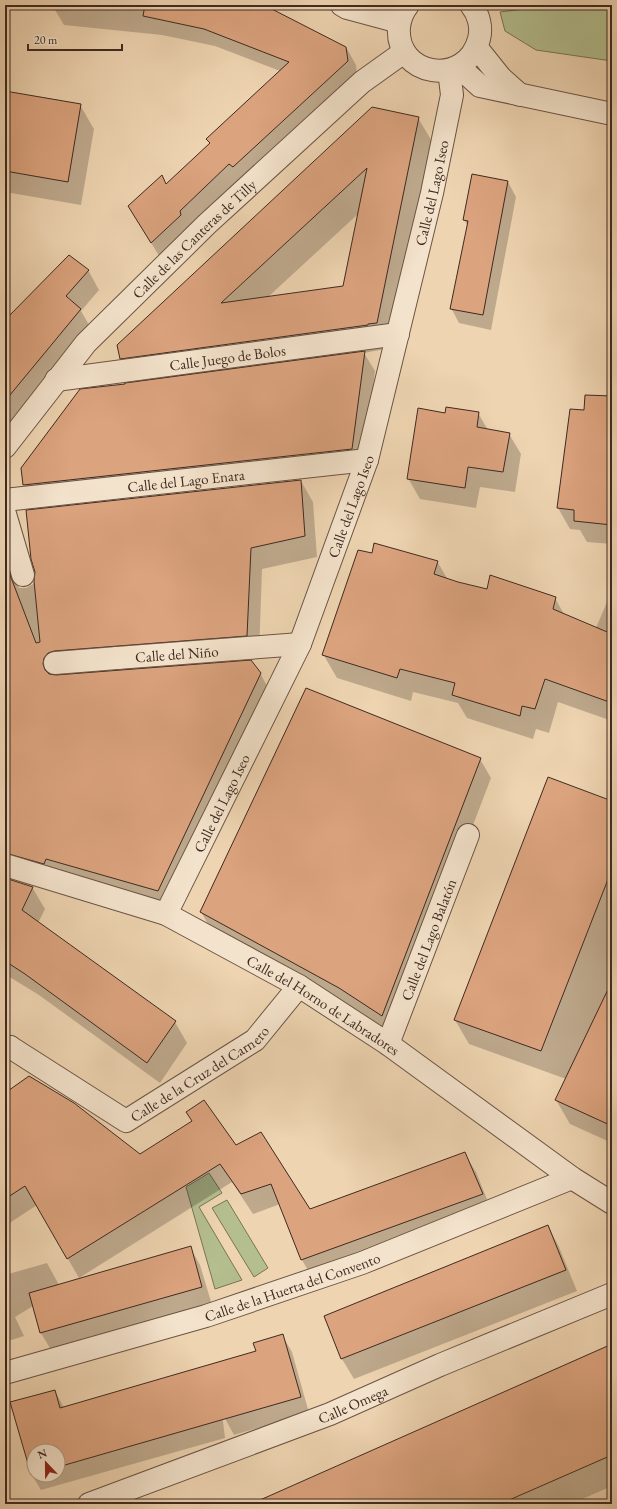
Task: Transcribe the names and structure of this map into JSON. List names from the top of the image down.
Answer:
{
  "streets": {
    "street": [
      "Calle del Lago Iseo",
      "Calle de las Canteras de Tilly",
      "Calle Juego de Bolos",
      "Calle del Lago Enara",
      "Calle del Niño",
      "Calle del Lago Balatón",
      "Calle del Horno de Labradores",
      "Calle de la Cruz del Carnero",
      "Calle de la Huerta del Convento",
      "Calle Omega"
    ]
  },
  "crossings": [
    ["Calle del Lago Iseo", "Calle Juego de Bolos"],
    ["Calle del Lago Iseo", "Calle del Lago Enara"],
    ["Calle del Lago Iseo", "Calle del Niño"],
    ["Calle del Lago Iseo", "Calle del Horno de Labradores"],
    ["Calle de las Canteras de Tilly", "Calle Juego de Bolos"],
    ["Calle del Lago Balatón", "Calle del Horno de Labradores"],
    ["Calle del Horno de Labradores", "Calle de la Cruz del Carnero"],
    ["Calle del Horno de Labradores", "Calle de la Huerta del Convento"]
  ],
  "scale_bar": "20 m",
  "north": "top"
}
